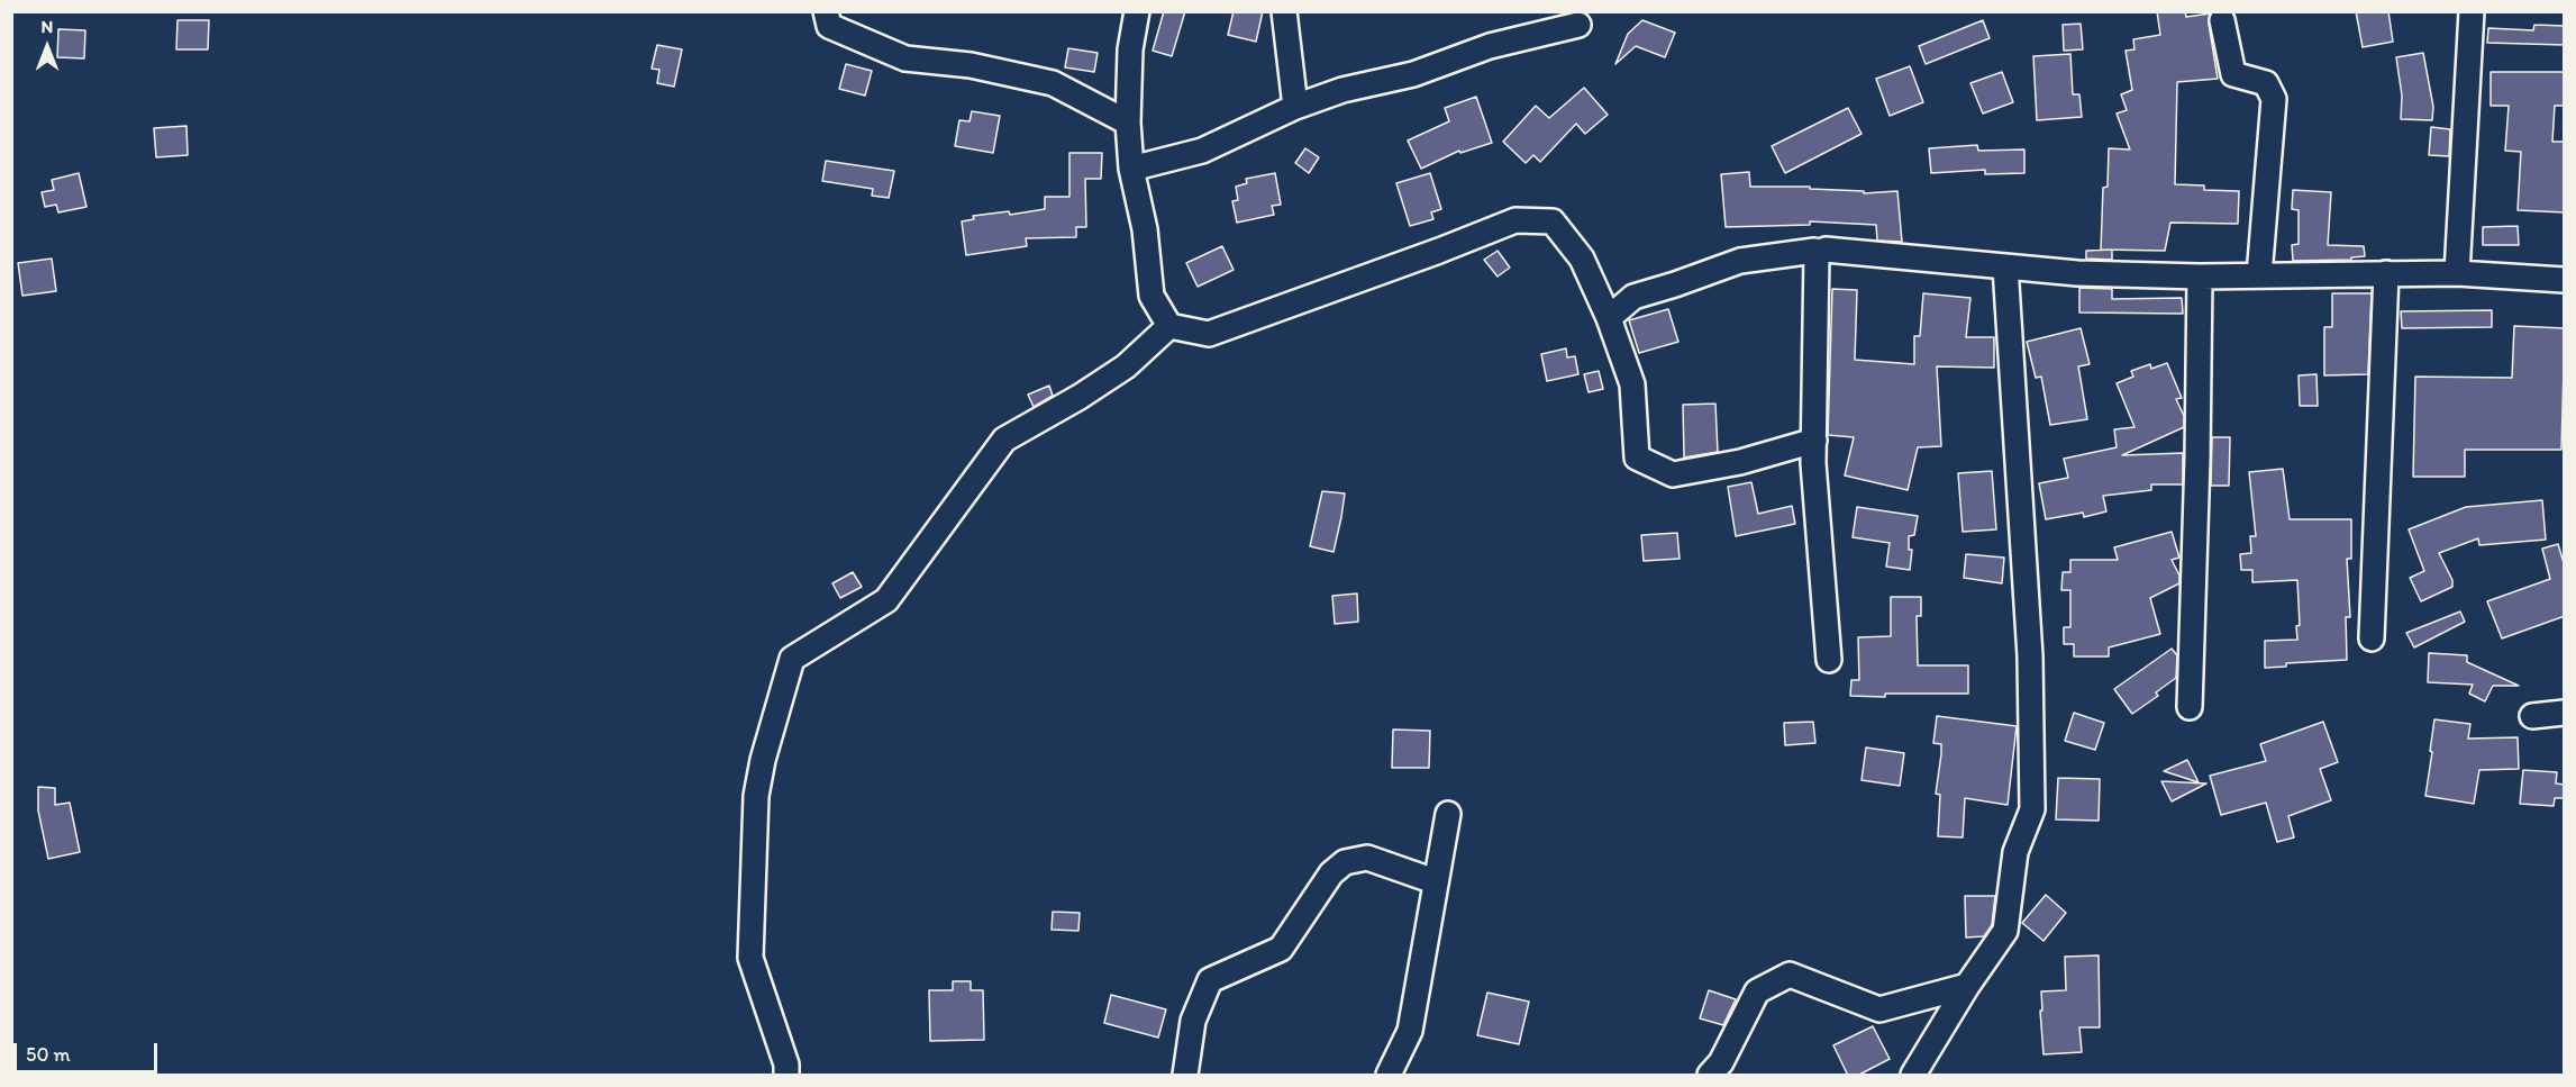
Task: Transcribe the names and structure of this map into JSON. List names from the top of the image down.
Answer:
{
  "scale_bar": "50 m",
  "north": "top"
}
